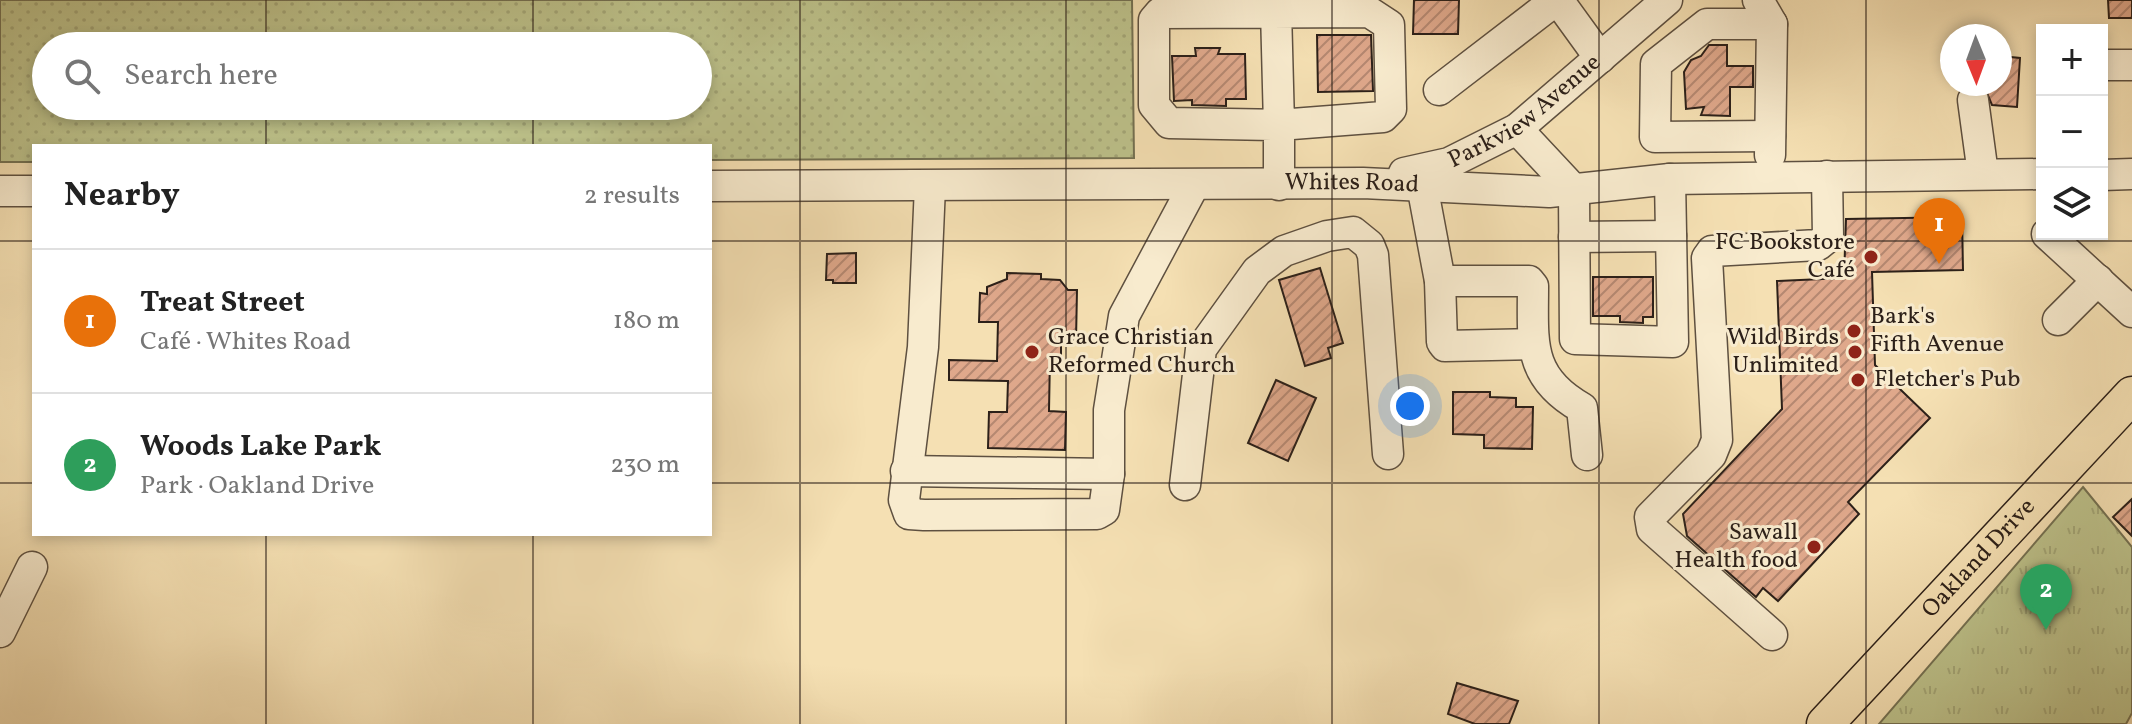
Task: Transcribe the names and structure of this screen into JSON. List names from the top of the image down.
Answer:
{
  "streets": {
    "main road": ["Oakland Drive"],
    "street": ["Parkview Avenue", "Whites Road"]
  },
  "crossings": [
    ["Parkview Avenue", "Whites Road"]
  ],
  "places": [
    "FC Bookstore Café",
    "Bark's Fifth Avenue",
    "Grace Christian Reformed Church",
    "Wild Birds Unlimited",
    "Fletcher's Pub",
    "Sawall Health food"
  ],
  "north": "bottom",
  "page": {
    "map_buttons": ["+", "−"],
    "search": "Search here",
    "heading": ["Nearby", "2 results"],
    "pins": ["1", "2"],
    "list": [
      {
        "mark": "1",
        "name": "Treat Street",
        "note": "Café · Whites Road",
        "value": "180 m"
      },
      {
        "mark": "2",
        "name": "Woods Lake Park",
        "note": "Park · Oakland Drive",
        "value": "230 m"
      }
    ]
  }
}
